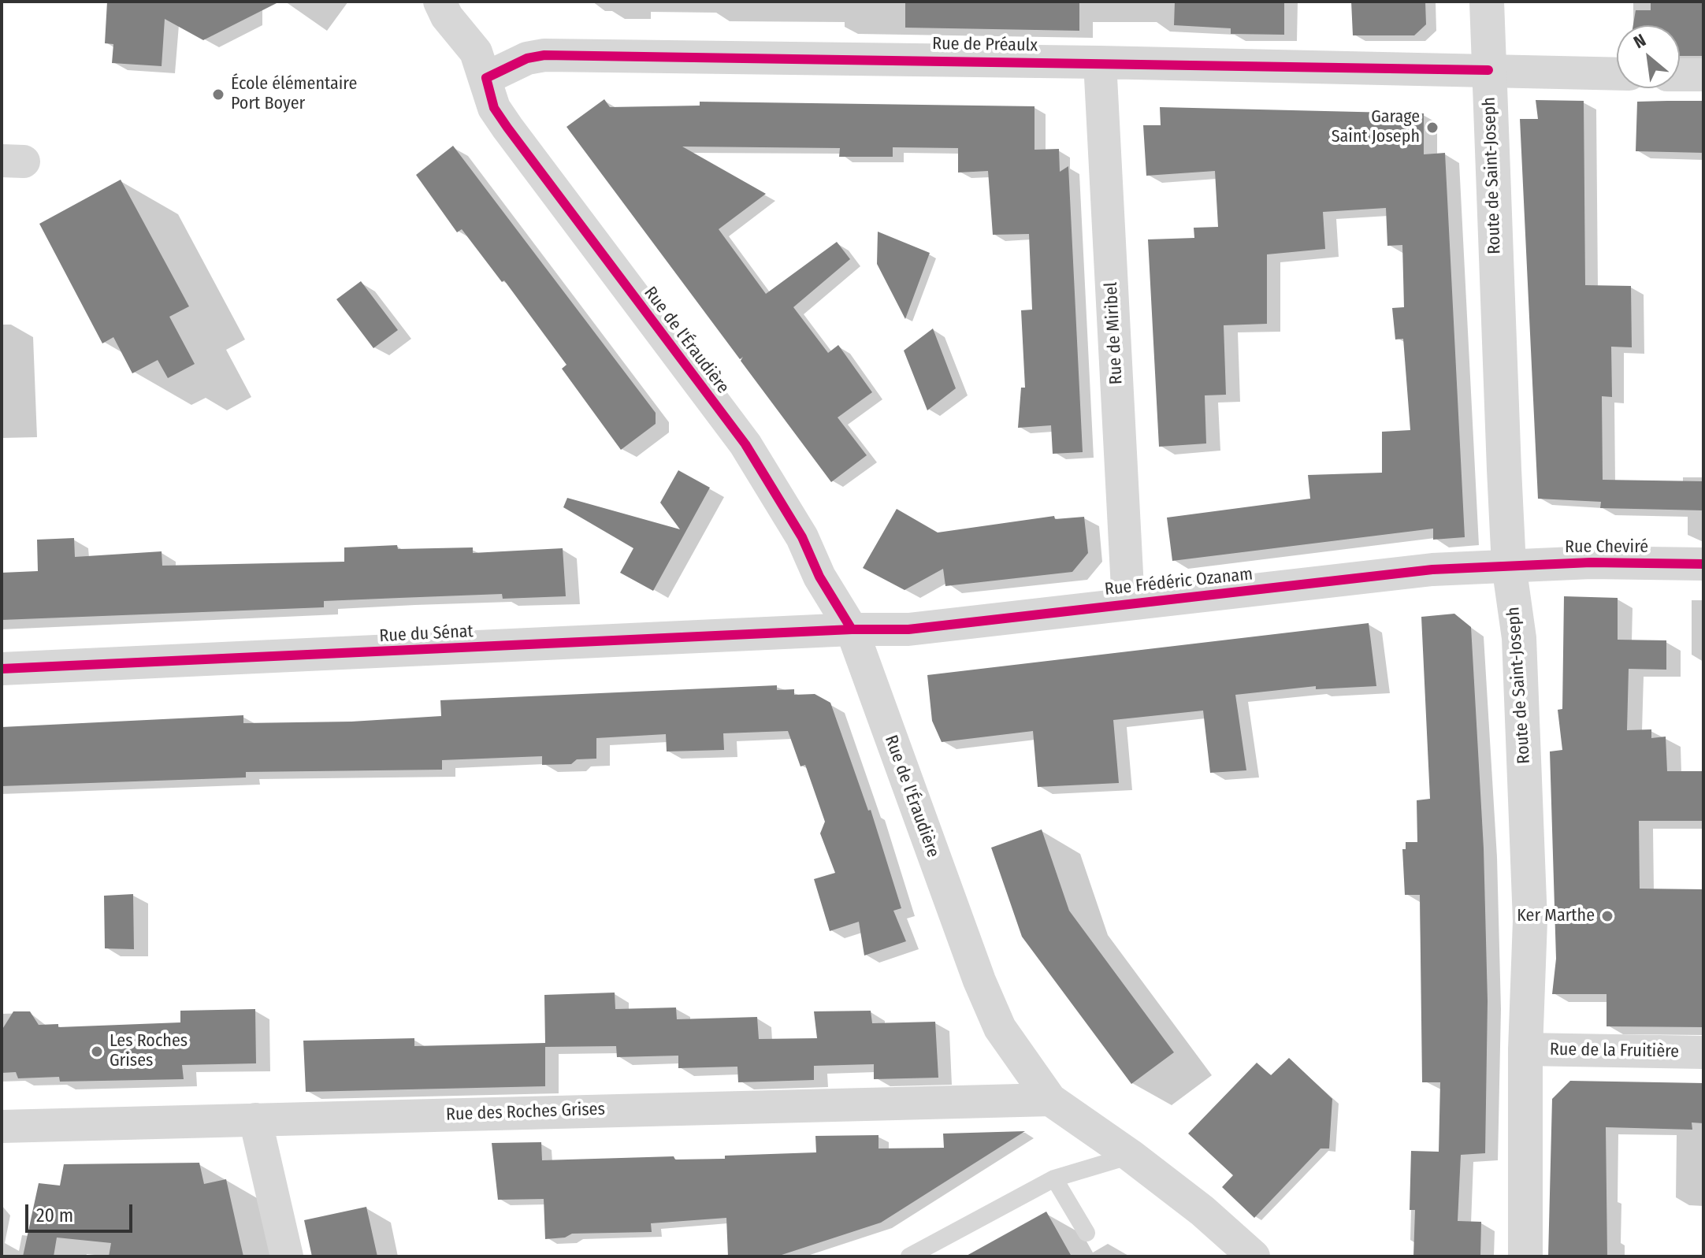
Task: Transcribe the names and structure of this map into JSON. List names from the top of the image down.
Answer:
{
  "streets": {
    "street": [
      "Rue de Préaulx",
      "Route de Saint-Joseph",
      "Rue de Miribel",
      "Rue de l'Éraudière",
      "Rue Cheviré",
      "Rue Frédéric Ozanam",
      "Rue du Sénat",
      "Rue de la Fruitière",
      "Rue des Roches Grises"
    ]
  },
  "crossings": [
    ["Rue de Préaulx", "Route de Saint-Joseph"],
    ["Rue de Préaulx", "Rue de Miribel"],
    ["Rue de Préaulx", "Rue de l'Éraudière"],
    ["Route de Saint-Joseph", "Rue Cheviré"],
    ["Route de Saint-Joseph", "Rue Frédéric Ozanam"],
    ["Route de Saint-Joseph", "Rue de la Fruitière"],
    ["Rue de Miribel", "Rue Frédéric Ozanam"],
    ["Rue de l'Éraudière", "Rue Frédéric Ozanam"],
    ["Rue de l'Éraudière", "Rue du Sénat"],
    ["Rue de l'Éraudière", "Rue des Roches Grises"],
    ["Rue Cheviré", "Rue Frédéric Ozanam"],
    ["Rue Frédéric Ozanam", "Rue du Sénat"]
  ],
  "places": [
    "École élémentaire Port Boyer",
    "Garage Saint Joseph",
    "Ker Marthe",
    "Les Roches Grises"
  ],
  "scale_bar": "20 m",
  "north": "top left"
}
